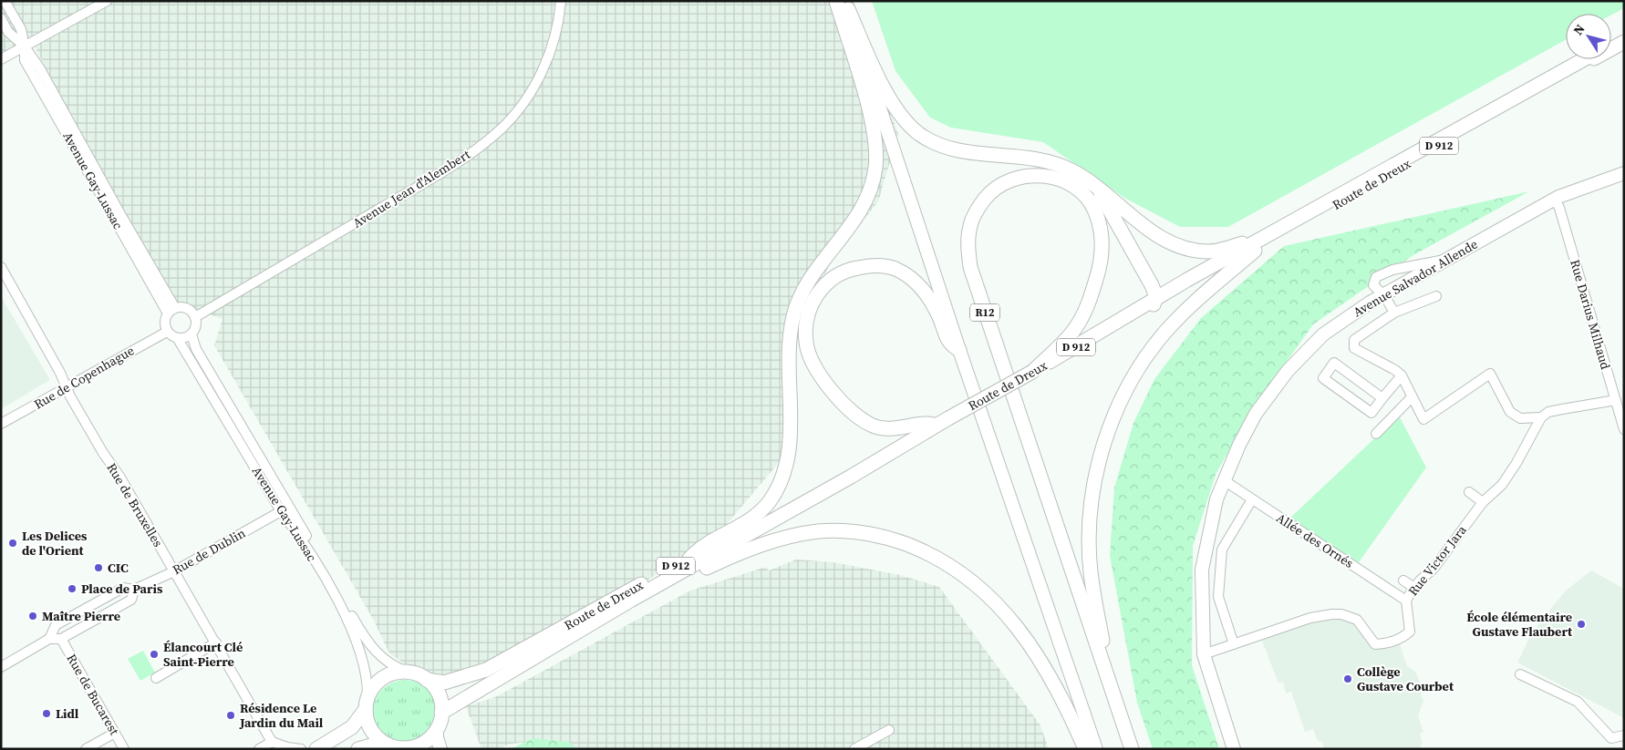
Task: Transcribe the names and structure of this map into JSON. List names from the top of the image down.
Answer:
{
  "streets": {
    "main road": ["D 912", "Route de Dreux", "R12"],
    "street": [
      "Avenue Gay-Lussac",
      "Avenue Jean d'Alembert",
      "Avenue Salvador Allende",
      "Rue Darius Milhaud",
      "Rue de Copenhague",
      "Rue de Bruxelles",
      "Allée des Ornés",
      "Rue de Dublin",
      "Rue Victor Jara",
      "Rue de Bucarest"
    ]
  },
  "crossings": [
    ["Avenue Gay-Lussac", "Route de Dreux"],
    ["Avenue Gay-Lussac", "Avenue Jean d'Alembert"],
    ["Avenue Gay-Lussac", "Rue de Copenhague"],
    ["Avenue Gay-Lussac", "Rue de Dublin"],
    ["Route de Dreux", "R12"],
    ["Avenue Jean d'Alembert", "Rue de Copenhague"],
    ["Avenue Salvador Allende", "Rue Darius Milhaud"],
    ["Avenue Salvador Allende", "Allée des Ornés"],
    ["Avenue Salvador Allende", "Rue Victor Jara"],
    ["Rue de Copenhague", "Rue de Bruxelles"],
    ["Rue de Bruxelles", "Rue de Dublin"],
    ["Allée des Ornés", "Rue Victor Jara"],
    ["Rue de Dublin", "Rue de Bucarest"]
  ],
  "places": [
    "Les Delices de l'Orient",
    "CIC",
    "Place de Paris",
    "Maître Pierre",
    "École élémentaire Gustave Flaubert",
    "Élancourt Clé Saint-Pierre",
    "Collège Gustave Courbet",
    "Lidl",
    "Résidence Le Jardin du Mail"
  ],
  "north": "top left"
}
